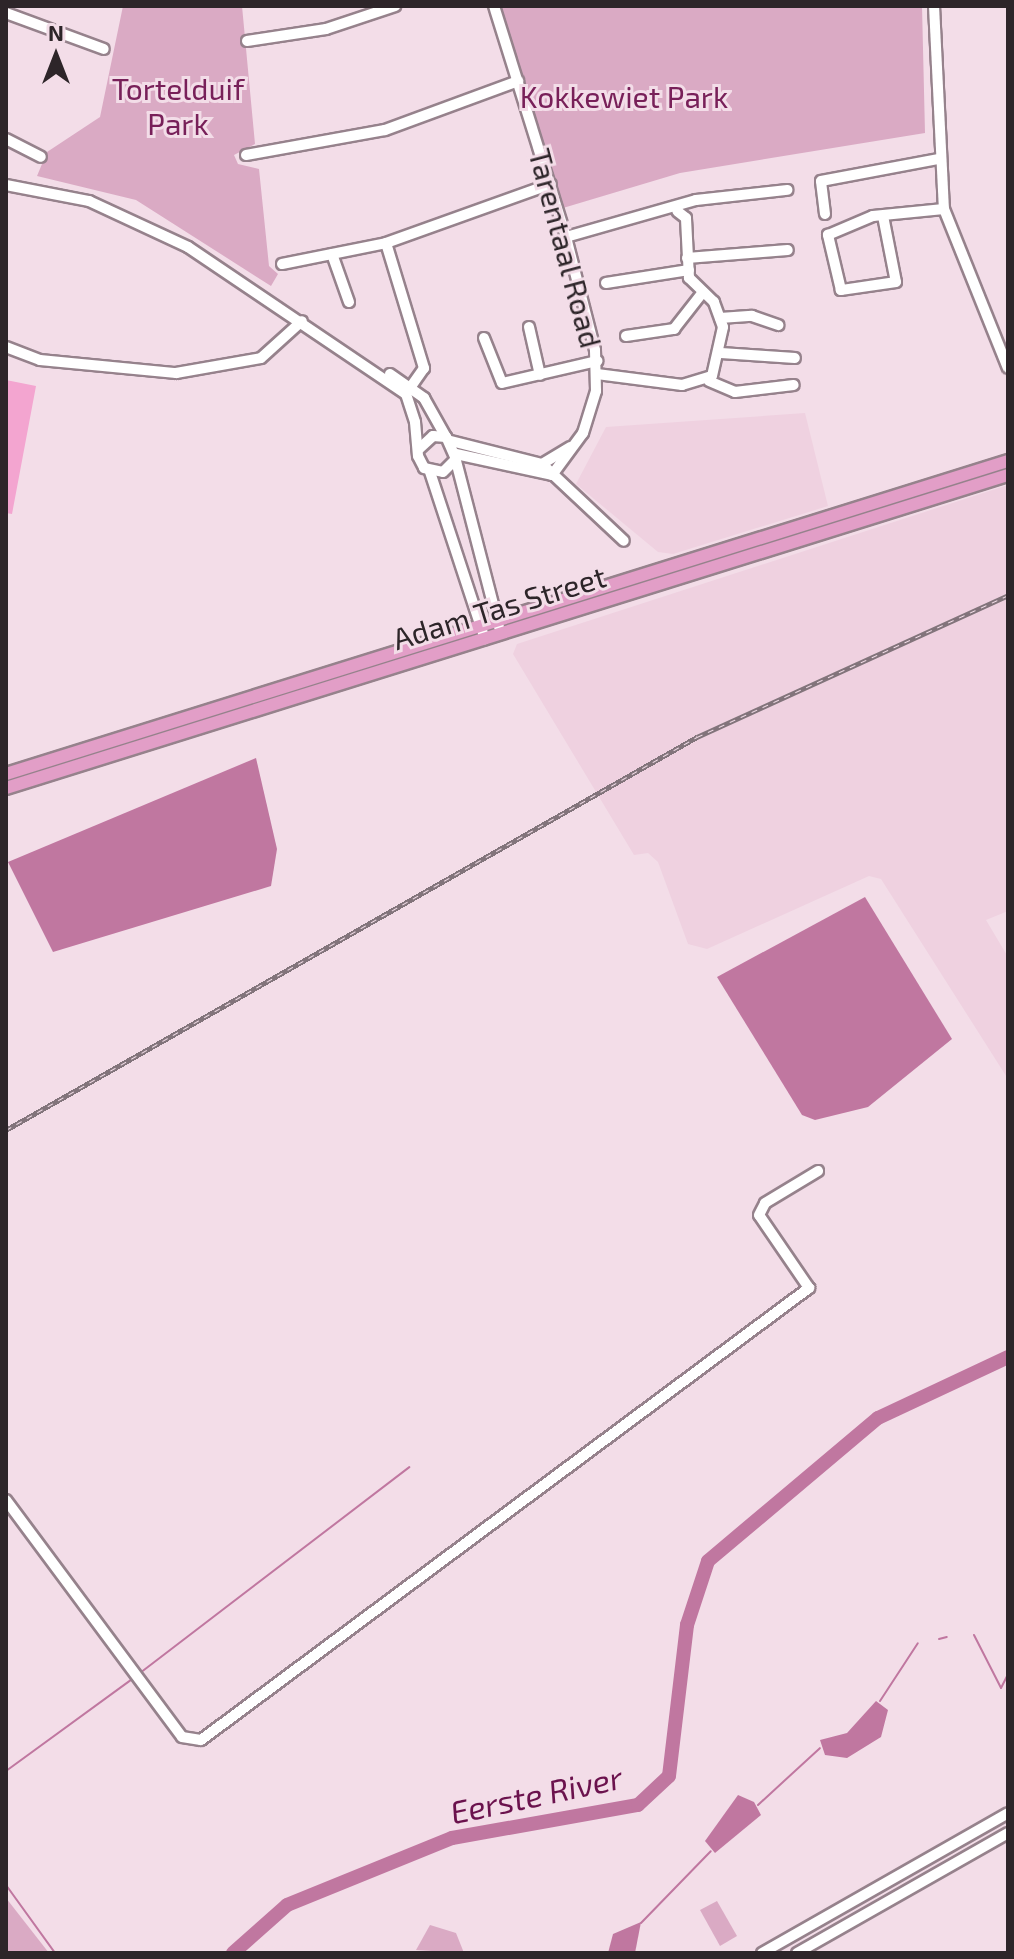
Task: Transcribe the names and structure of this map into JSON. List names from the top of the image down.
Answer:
{
  "streets": {
    "main road": ["Adam Tas Street"],
    "street": ["Tarentaal Road"]
  },
  "water": ["Eerste River"],
  "parks": ["Tortelduif Park", "Kokkewiet Park"],
  "north": "top"
}
